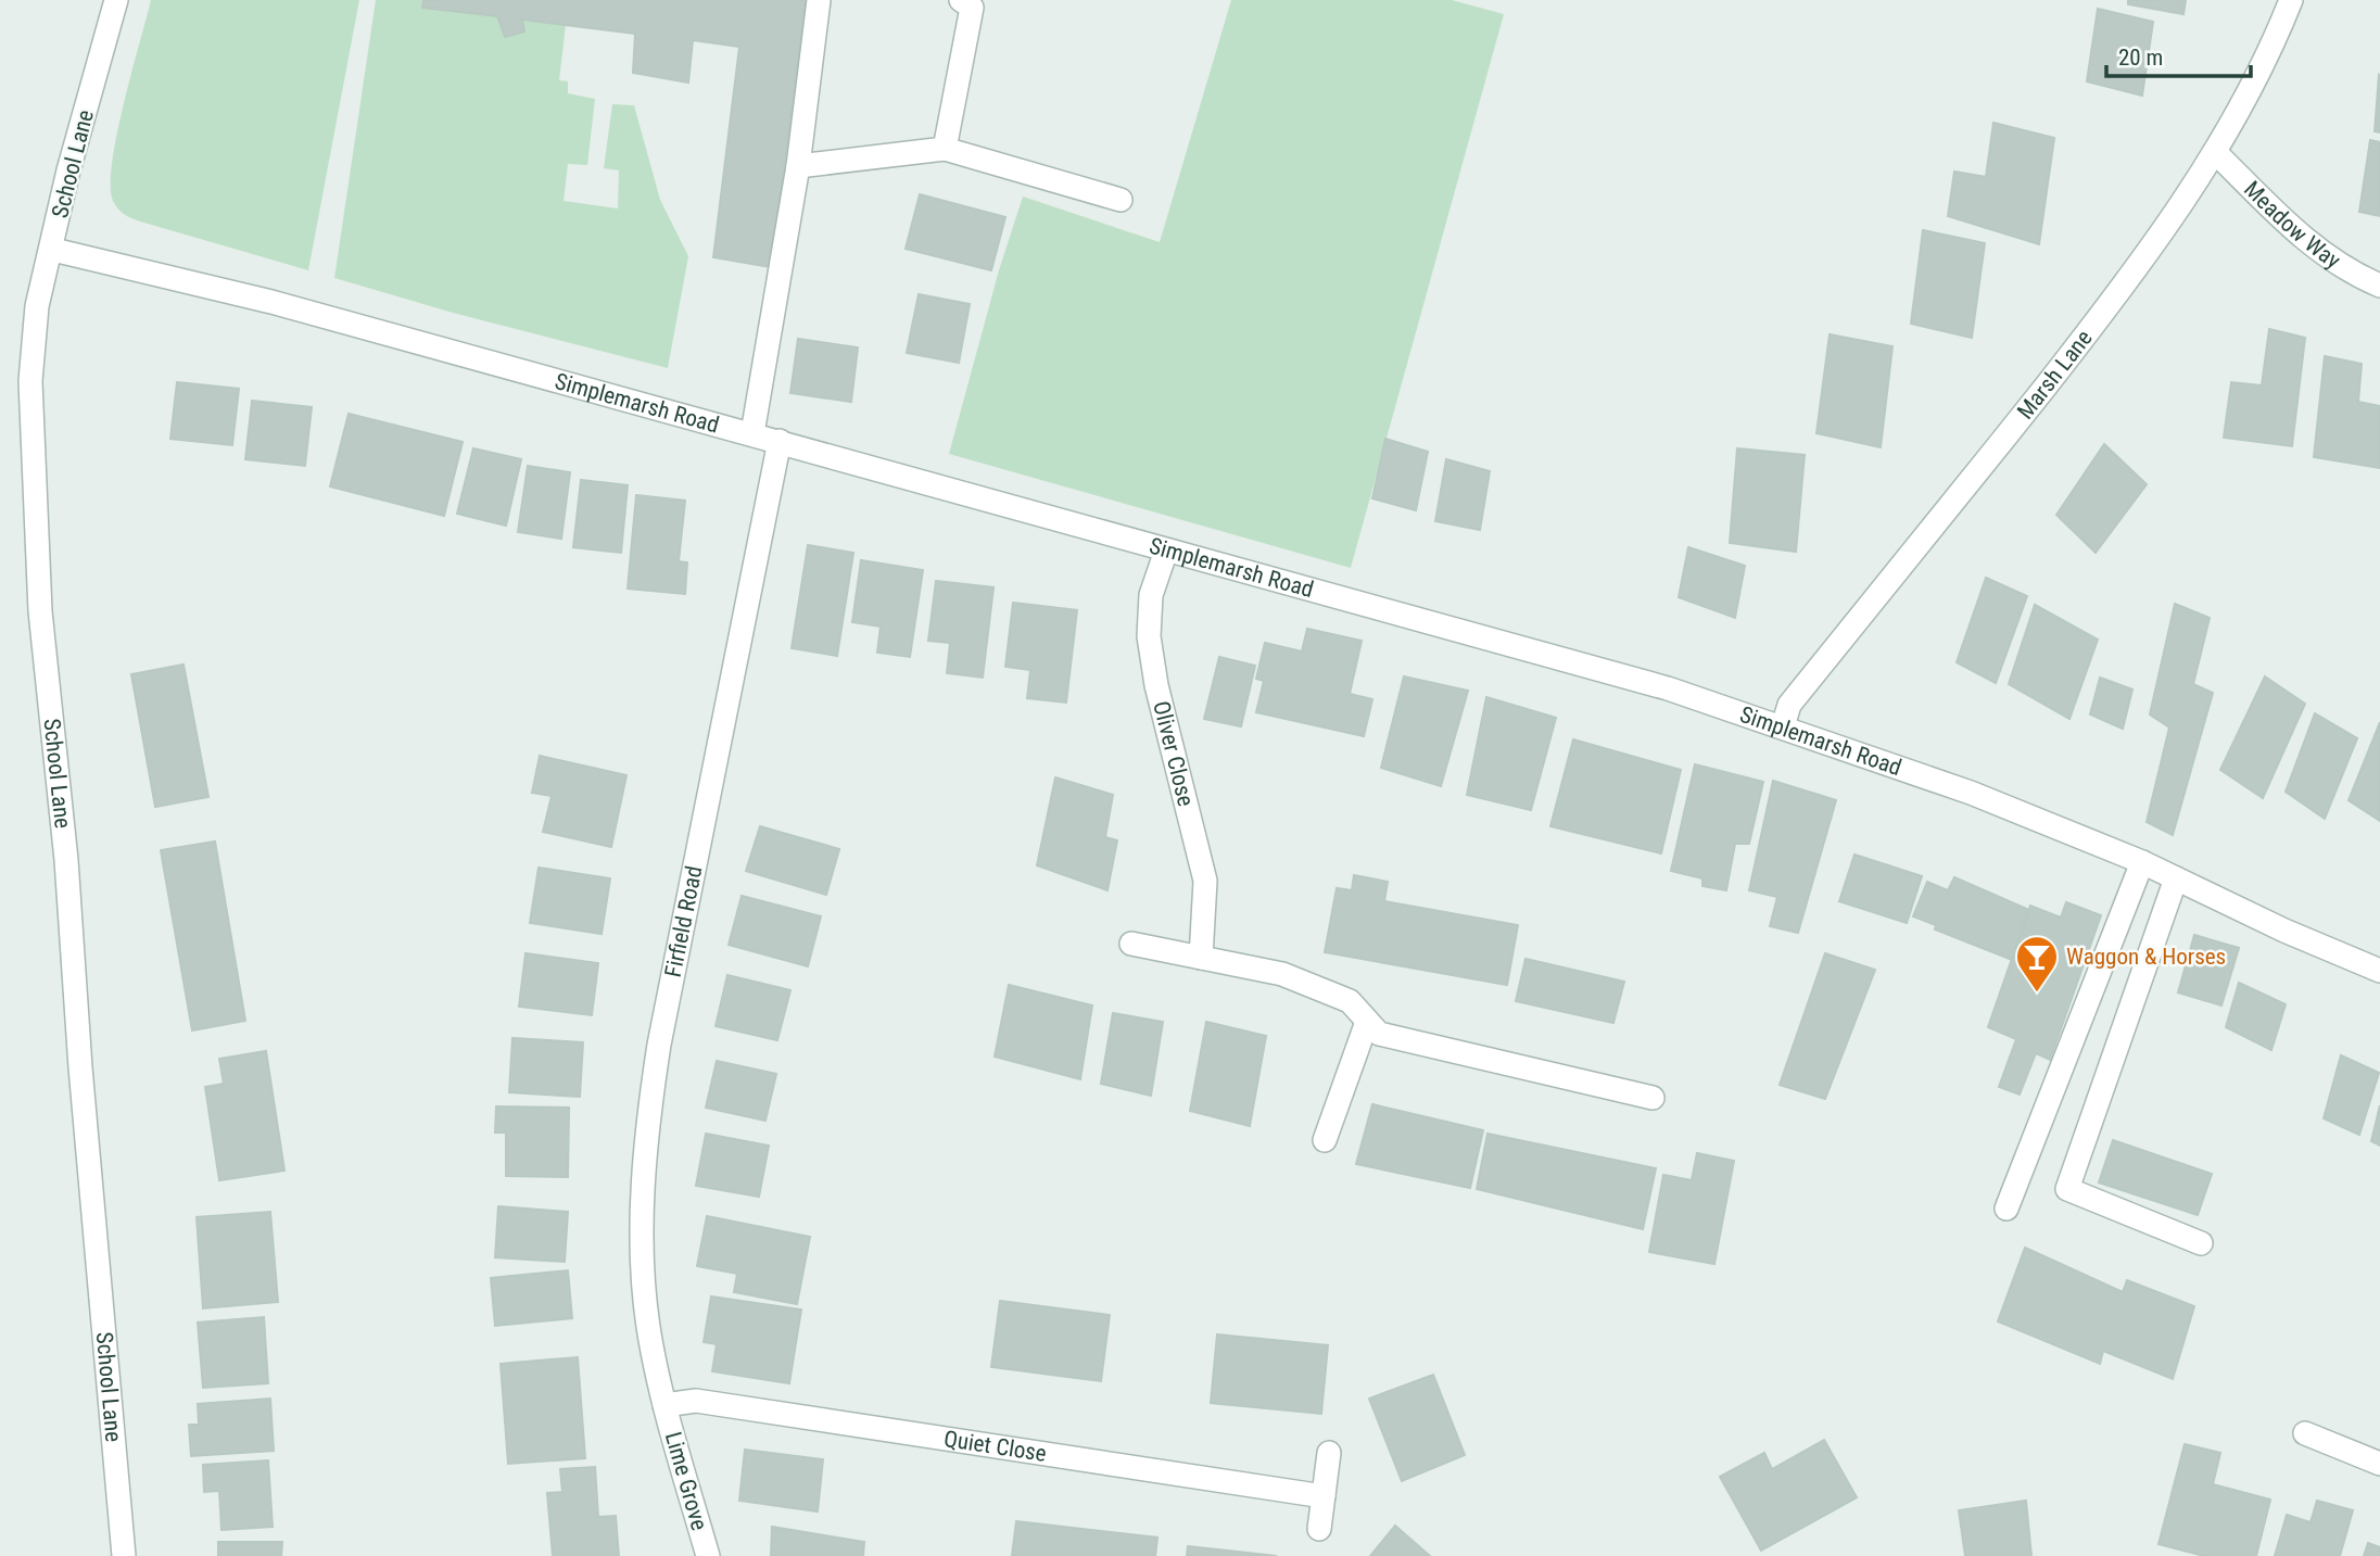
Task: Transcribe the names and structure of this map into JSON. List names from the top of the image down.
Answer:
{
  "streets": {
    "street": [
      "School Lane",
      "Meadow Way",
      "Marsh Lane",
      "Simplemarsh Road",
      "Oliver Close",
      "Firfield Road",
      "Quiet Close",
      "Lime Grove"
    ]
  },
  "crossings": [
    ["School Lane", "Simplemarsh Road"],
    ["Meadow Way", "Marsh Lane"],
    ["Marsh Lane", "Simplemarsh Road"],
    ["Simplemarsh Road", "Oliver Close"],
    ["Simplemarsh Road", "Firfield Road"],
    ["Firfield Road", "Quiet Close"],
    ["Firfield Road", "Lime Grove"],
    ["Quiet Close", "Lime Grove"]
  ],
  "places": {
    "bar": ["Waggon & Horses"]
  },
  "scale_bar": "20 m"
}
